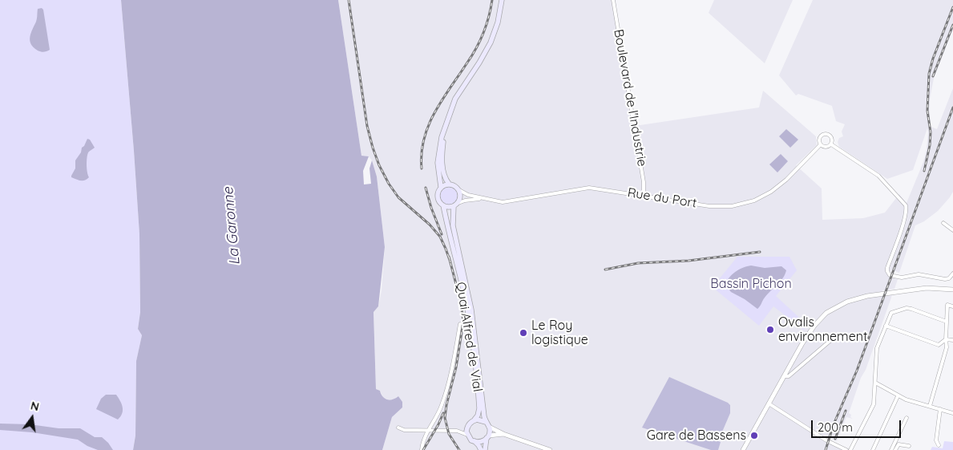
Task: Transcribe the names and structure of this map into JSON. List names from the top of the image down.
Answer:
{
  "streets": {
    "main road": ["Quai Alfred de Vial"],
    "street": ["Boulevard de l'Industrie", "Rue du Port"]
  },
  "crossings": [
    ["Boulevard de l'Industrie", "Rue du Port"],
    ["Rue du Port", "Quai Alfred de Vial"]
  ],
  "water": ["La Garonne"],
  "parks": ["Bassin Pichon"],
  "places": ["Ovalis environnement", "Le Roy logistique", "Gare de Bassens"],
  "scale_bar": "200 m",
  "north": "top"
}
